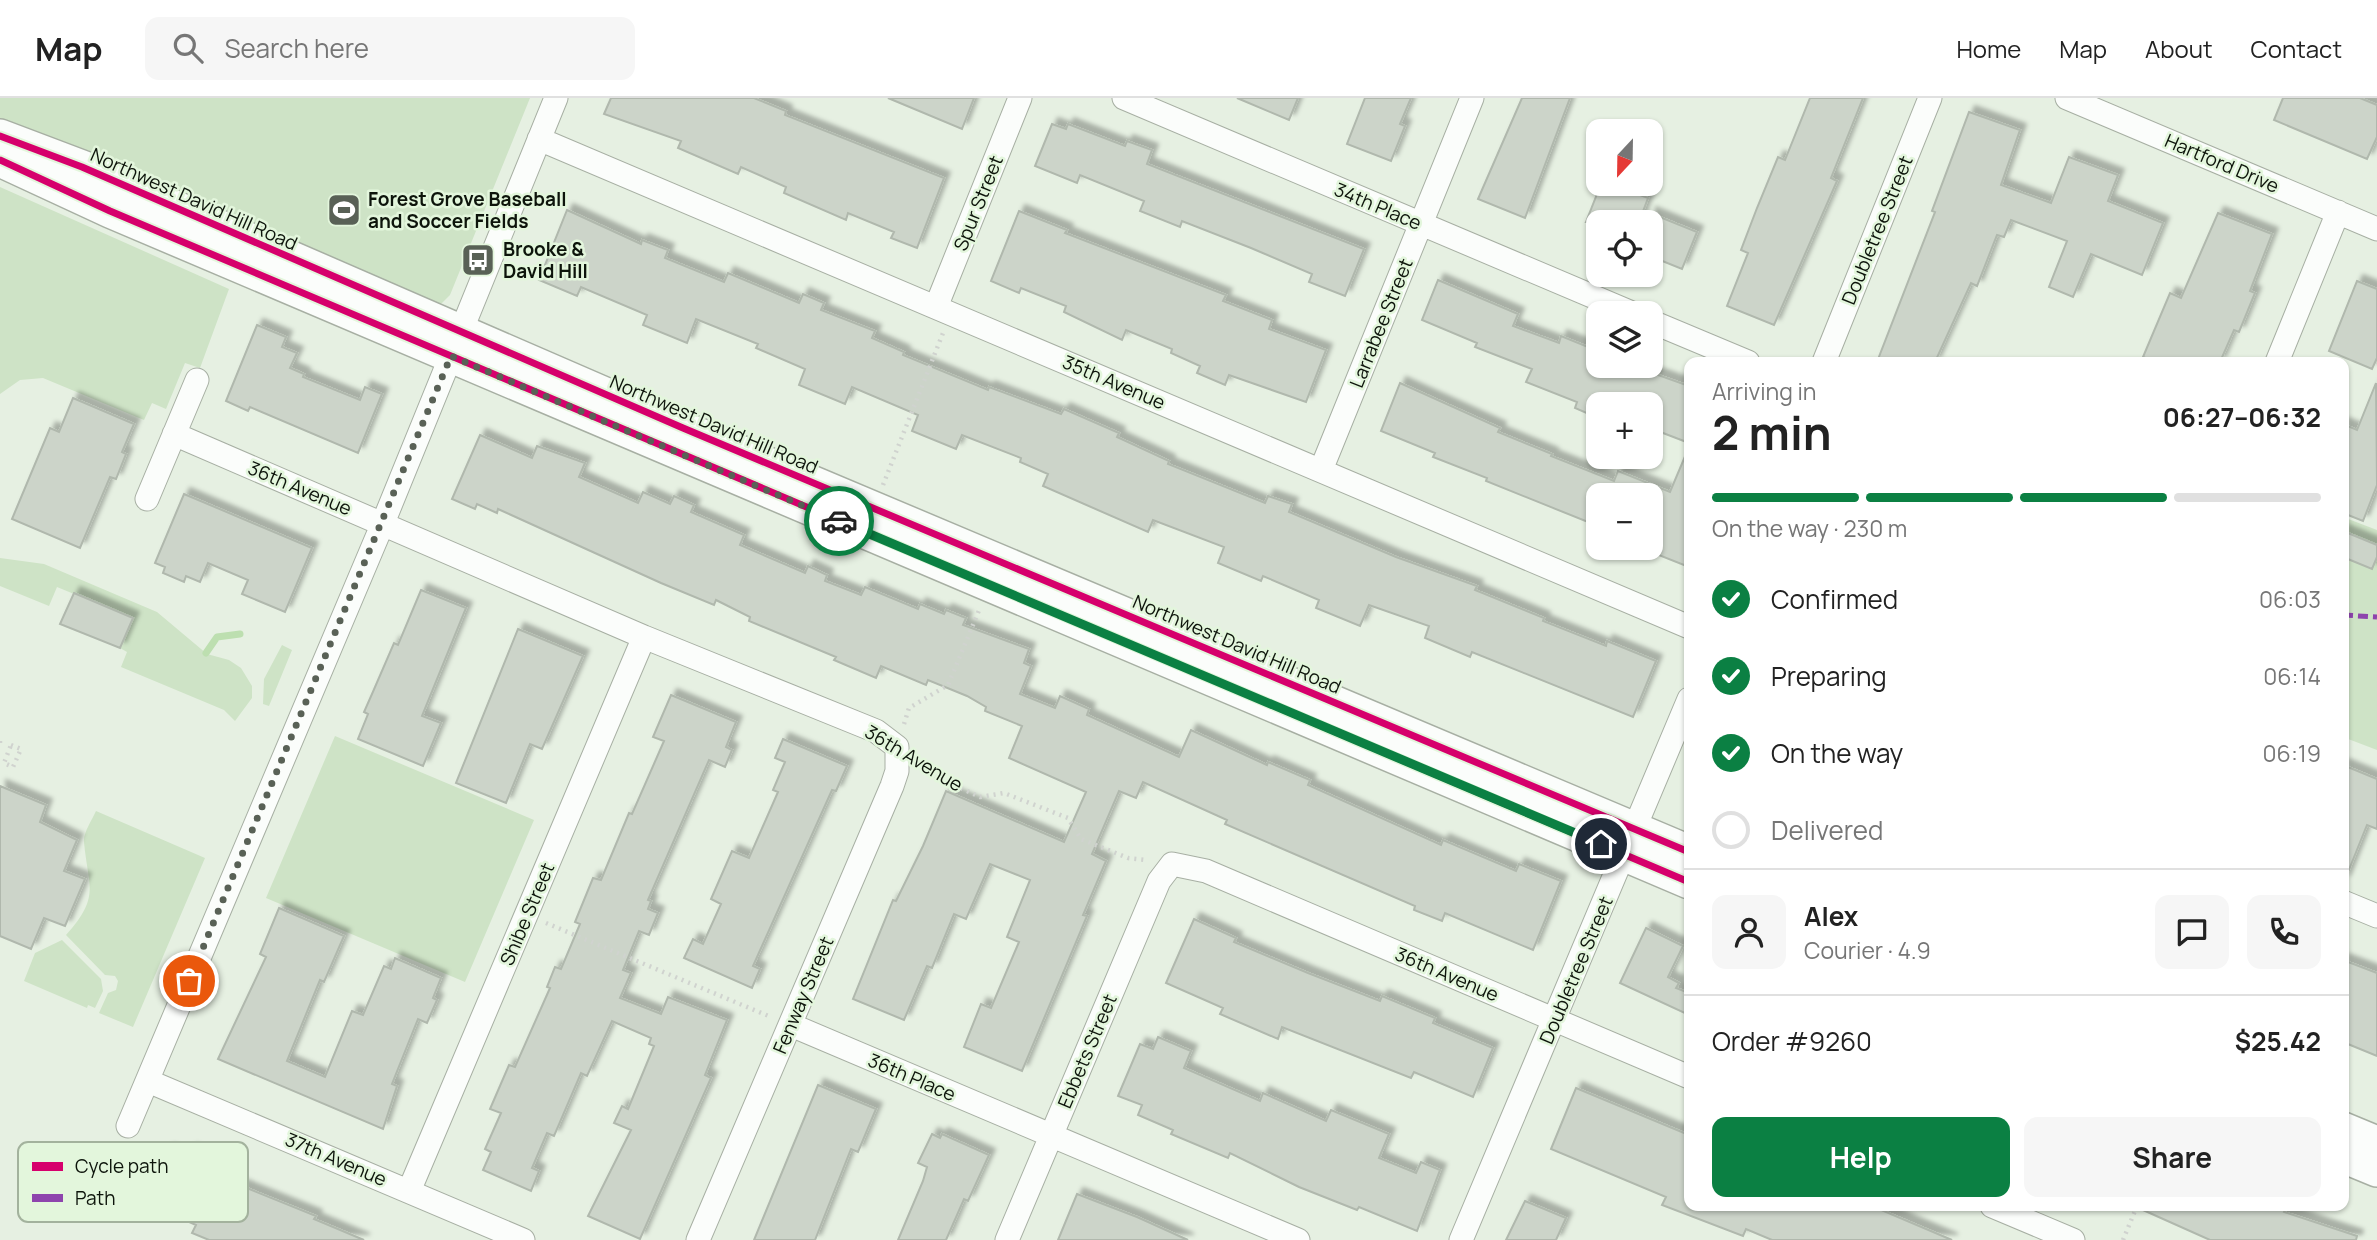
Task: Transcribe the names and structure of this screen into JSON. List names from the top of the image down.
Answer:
{
  "streets": {
    "street": [
      "Hartford Drive",
      "Northwest David Hill Road",
      "Spur Street",
      "34th Place",
      "Doubletree Street",
      "Larrabee Street",
      "35th Avenue",
      "36th Avenue",
      "Shibe Street",
      "Fenway Street",
      "Ebbets Street",
      "36th Place",
      "37th Avenue"
    ]
  },
  "crossings": [
    ["Northwest David Hill Road", "Doubletree Street"],
    ["Spur Street", "35th Avenue"],
    ["34th Place", "Larrabee Street"],
    ["Doubletree Street", "36th Avenue"],
    ["Larrabee Street", "35th Avenue"],
    ["36th Avenue", "Shibe Street"],
    ["36th Avenue", "Fenway Street"],
    ["36th Avenue", "Ebbets Street"],
    ["Shibe Street", "37th Avenue"],
    ["Fenway Street", "36th Place"],
    ["Ebbets Street", "36th Place"]
  ],
  "places": {
    "sports": ["Forest Grove Baseball and Soccer Fields"],
    "bus stop": ["Brooke & David Hill"]
  },
  "legend": ["Cycle path", "Path"],
  "north": "bottom",
  "page": {
    "header": "Map",
    "search": "Search here",
    "nav": [
      "Home",
      "Map",
      "About",
      "Contact"
    ],
    "map_buttons": ["+", "−"],
    "heading": ["2 min", "Arriving in", "06:27–06:32"],
    "panel": [
      "Alex",
      "Courier · 4.9",
      "Order #9260",
      "$25.42"
    ],
    "bar": "On the way · 230 m",
    "list": [
      ["Confirmed", "06:03"],
      ["Preparing", "06:14"],
      ["On the way", "06:19"],
      "Delivered"
    ],
    "buttons": ["Help", "Share"]
  }
}
